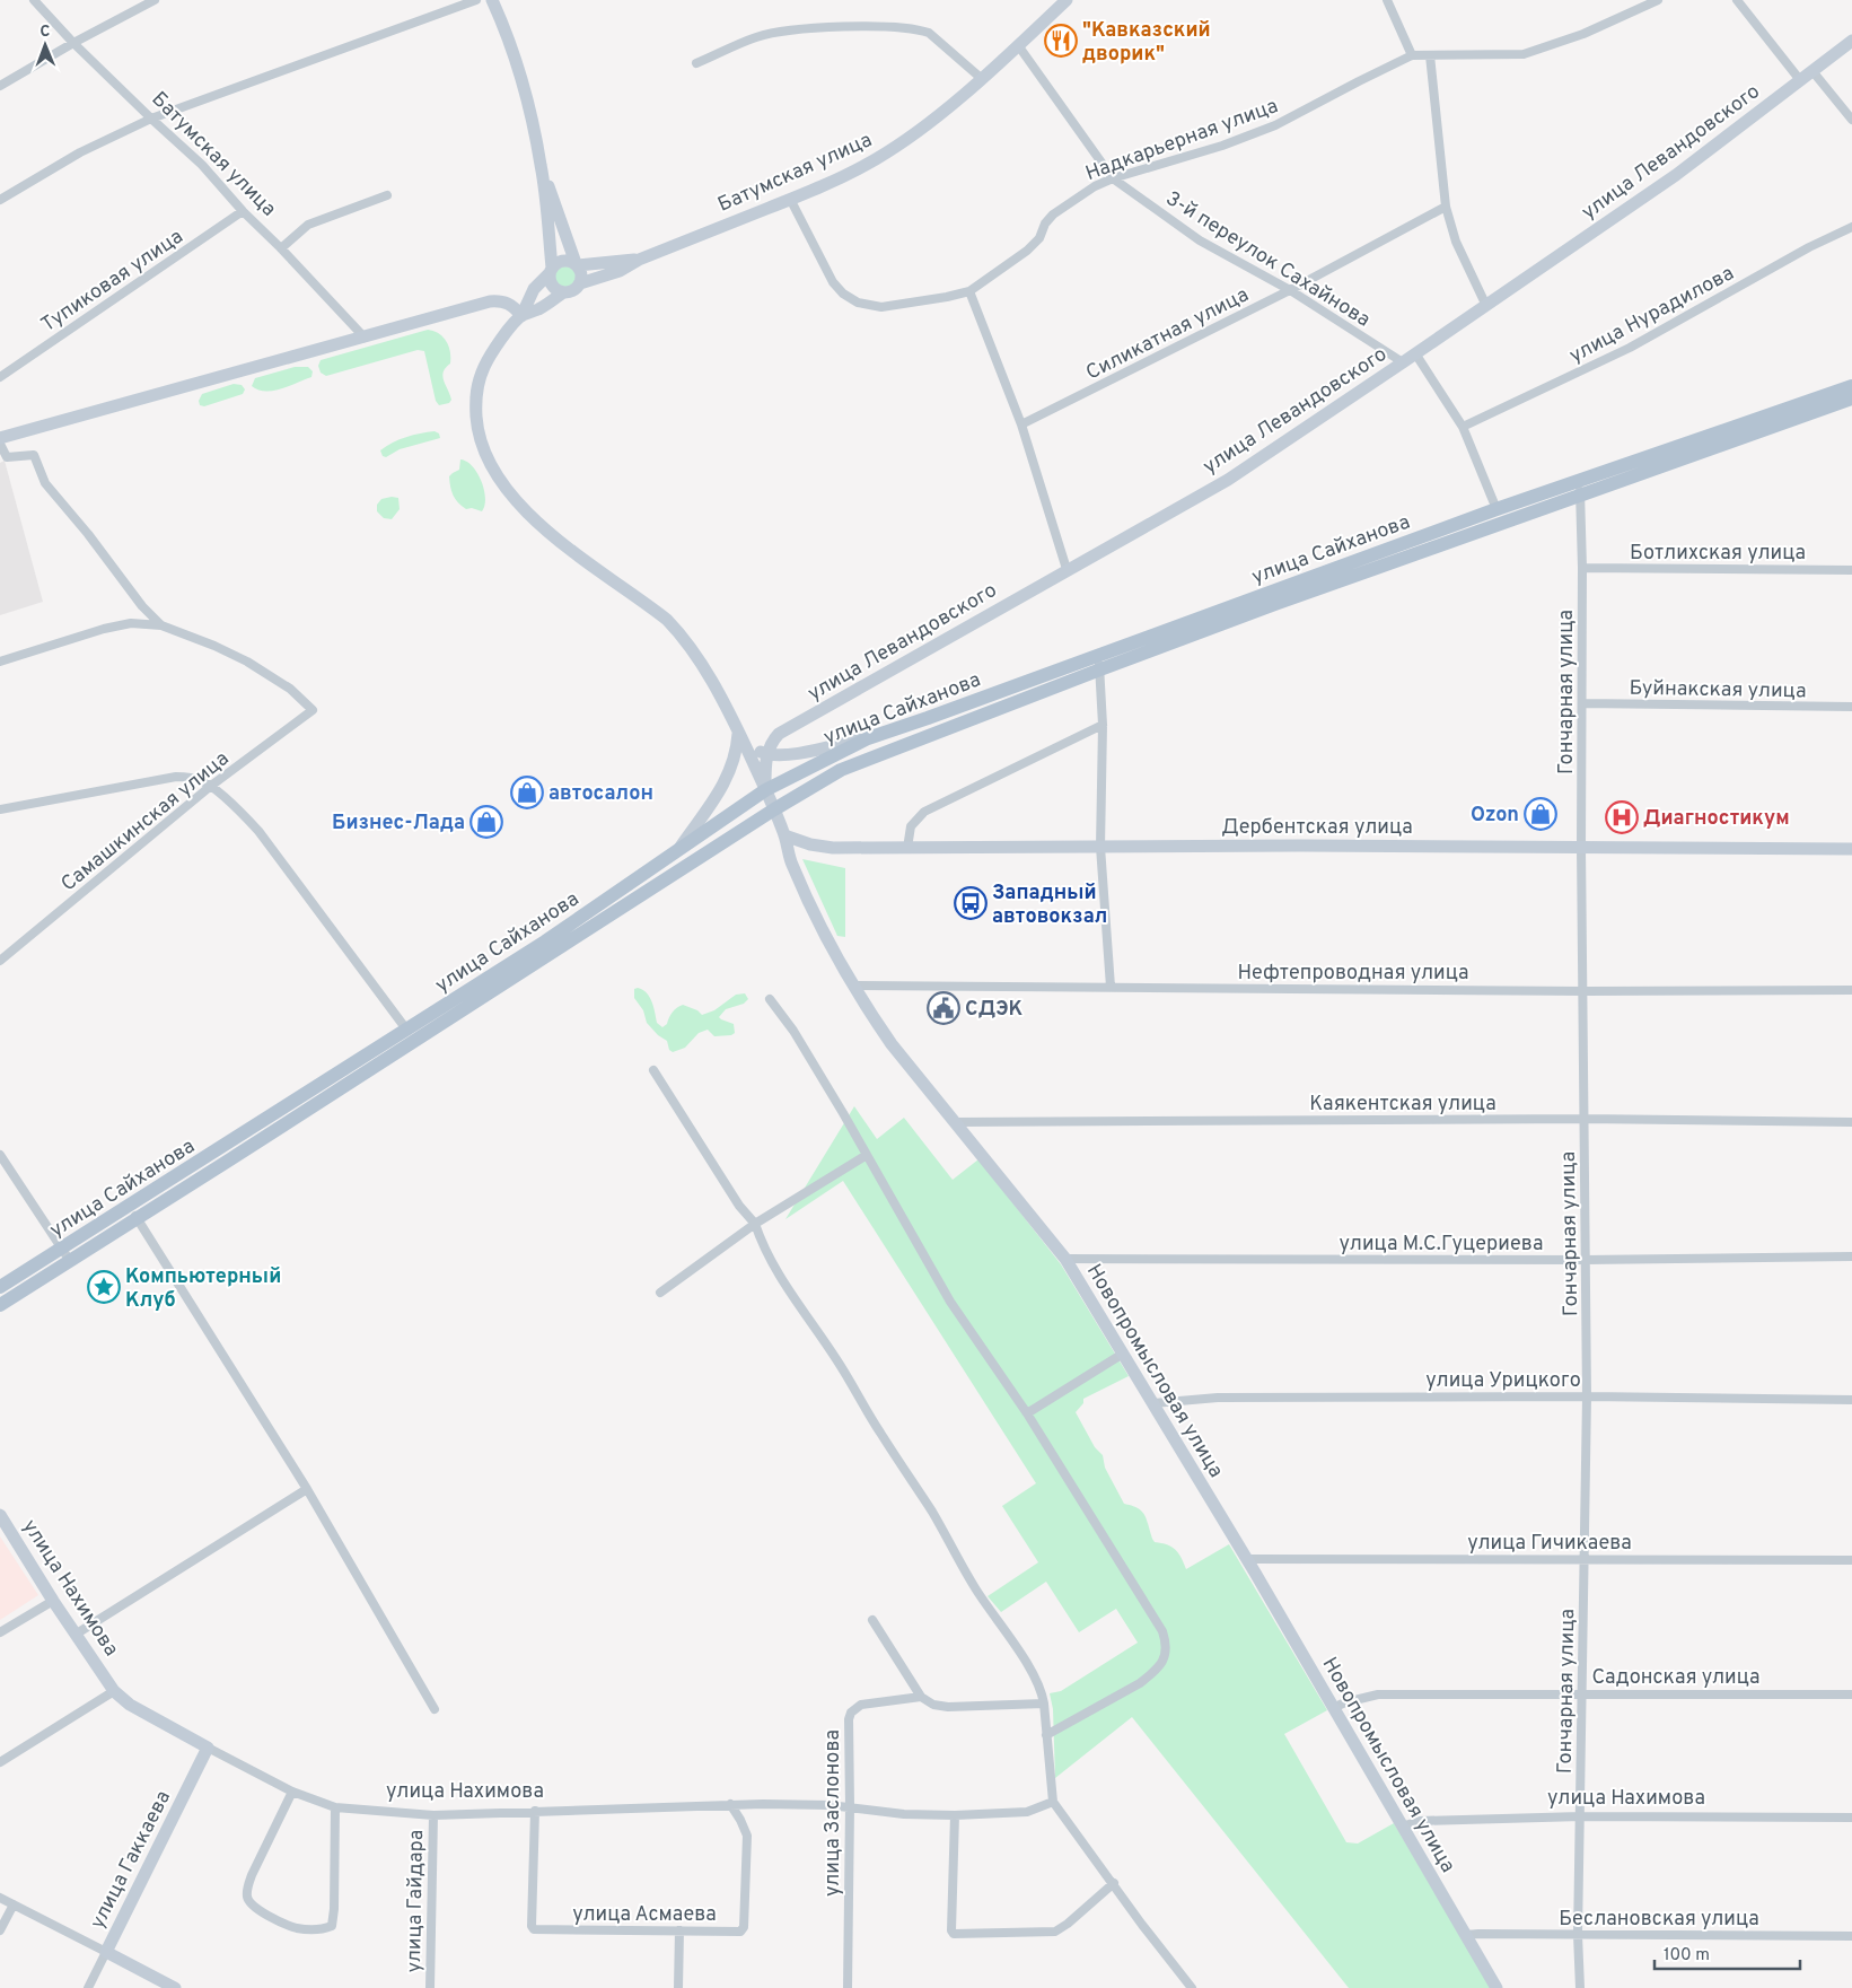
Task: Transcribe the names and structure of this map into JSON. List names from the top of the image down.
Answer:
{
  "streets": {
    "main road": ["улица Сайханова"],
    "street": [
      "Надкарьерная улица",
      "улица Левандовского",
      "Батумская улица",
      "3-й переулок Сахайнова",
      "Тупиковая улица",
      "улица Нурадилова",
      "Силикатная улица",
      "Ботлихская улица",
      "Буйнакская улица",
      "Гончарная улица",
      "Самашкинская улица",
      "Дербентская улица",
      "Нефтепроводная улица",
      "Каякентская улица",
      "улица М.С.Гуцериева",
      "Новопромысловая улица",
      "улица Урицкого",
      "улица Гичикаева",
      "улица Нахимова",
      "Садонская улица",
      "улица Заслонова",
      "улица Гаккаева",
      "улица Гайдара",
      "улица Асмаева",
      "Беслановская улица"
    ]
  },
  "crossings": [
    ["Надкарьерная улица", "Батумская улица"],
    ["Надкарьерная улица", "3-й переулок Сахайнова"],
    ["улица Левандовского", "3-й переулок Сахайнова"],
    ["Батумская улица", "3-й переулок Сахайнова"],
    ["Батумская улица", "Тупиковая улица"],
    ["3-й переулок Сахайнова", "Силикатная улица"],
    ["улица Сайханова", "Гончарная улица"],
    ["улица Сайханова", "Новопромысловая улица"],
    ["Ботлихская улица", "Гончарная улица"],
    ["Буйнакская улица", "Гончарная улица"],
    ["Гончарная улица", "Дербентская улица"],
    ["Гончарная улица", "Нефтепроводная улица"],
    ["Гончарная улица", "Каякентская улица"],
    ["Гончарная улица", "улица М.С.Гуцериева"],
    ["Гончарная улица", "улица Урицкого"],
    ["Гончарная улица", "улица Гичикаева"],
    ["Гончарная улица", "улица Нахимова"],
    ["Гончарная улица", "Садонская улица"],
    ["Гончарная улица", "Беслановская улица"],
    ["Дербентская улица", "Новопромысловая улица"],
    ["Нефтепроводная улица", "Новопромысловая улица"],
    ["Каякентская улица", "Новопромысловая улица"],
    ["улица М.С.Гуцериева", "Новопромысловая улица"],
    ["Новопромысловая улица", "улица Урицкого"],
    ["Новопромысловая улица", "улица Гичикаева"],
    ["Новопромысловая улица", "улица Нахимова"],
    ["Новопромысловая улица", "Садонская улица"],
    ["Новопромысловая улица", "Беслановская улица"],
    ["улица Нахимова", "улица Заслонова"],
    ["улица Нахимова", "улица Гаккаева"],
    ["улица Нахимова", "улица Гайдара"],
    ["улица Нахимова", "улица Асмаева"]
  ],
  "places": {
    "restaurant": ["\"Кавказский дворик\""],
    "shop": ["автосалон", "Ozon", "Бизнес-Лада"],
    "hospital": ["Диагностикум"],
    "bus stop": ["Западный автовокзал"],
    "public building": ["СДЭК"],
    "place": ["Компьютерный Клуб"]
  },
  "scale_bar": "100 m",
  "north": "top"
}
